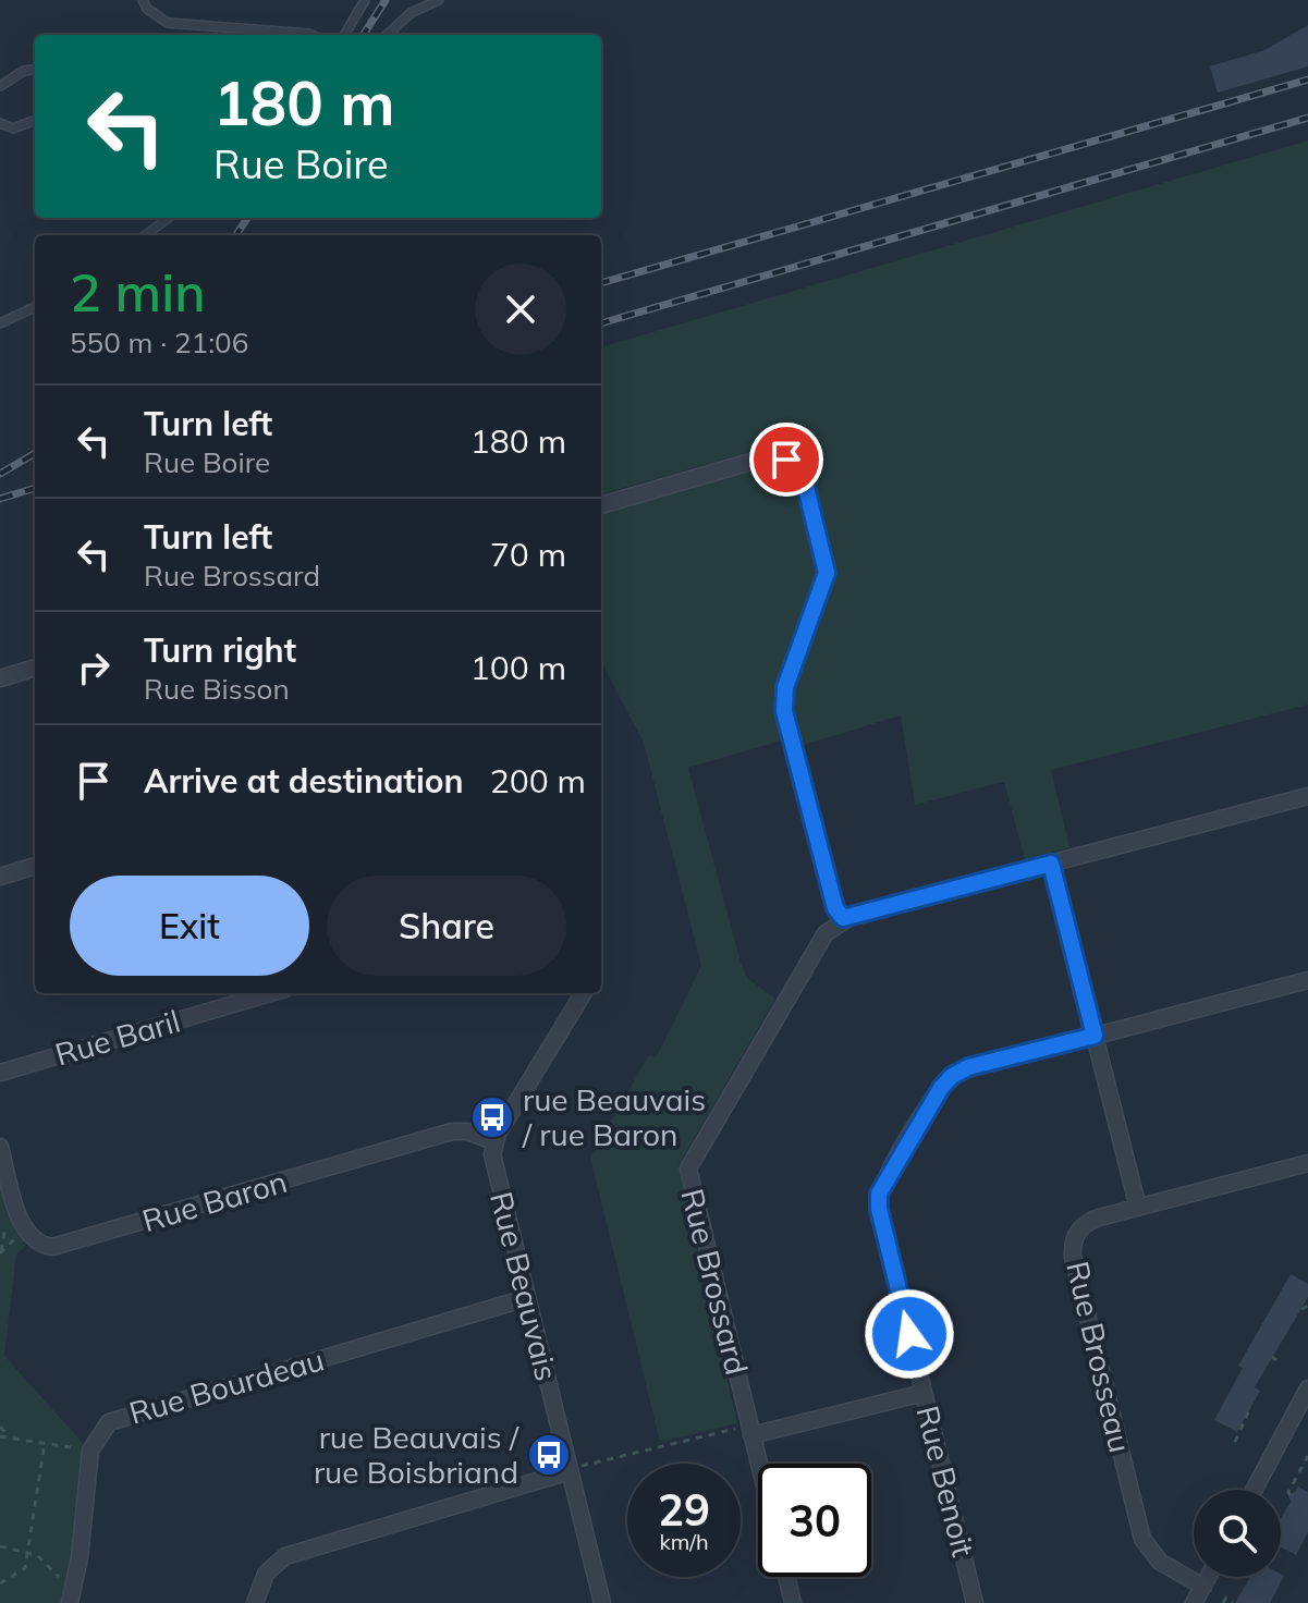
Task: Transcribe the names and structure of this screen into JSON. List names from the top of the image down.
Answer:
{
  "streets": {
    "street": [
      "Rue Baril",
      "Rue Baron",
      "Rue Brossard",
      "Rue Beauvais",
      "Rue Brosseau",
      "Rue Bourdeau",
      "Rue Benoit"
    ]
  },
  "crossings": [
    ["Rue Baron", "Rue Beauvais"],
    ["Rue Beauvais", "Rue Bourdeau"]
  ],
  "places": {
    "bus stop": ["rue Beauvais / rue Baron", "rue Beauvais / rue Boisbriand"]
  },
  "page": {
    "turn": ["180 m", "Rue Boire"],
    "heading": ["2 min", "550 m · 21:06"],
    "list": [
      {
        "name": "Turn left",
        "note": "Rue Boire",
        "value": "180 m"
      },
      {
        "name": "Turn left",
        "note": "Rue Brossard",
        "value": "70 m"
      },
      {
        "name": "Turn right",
        "note": "Rue Bisson",
        "value": "100 m"
      },
      {
        "name": "Arrive at destination",
        "value": "200 m"
      }
    ],
    "buttons": ["Exit", "Share"],
    "speed": "29 km/h",
    "limit": "30"
  }
}
